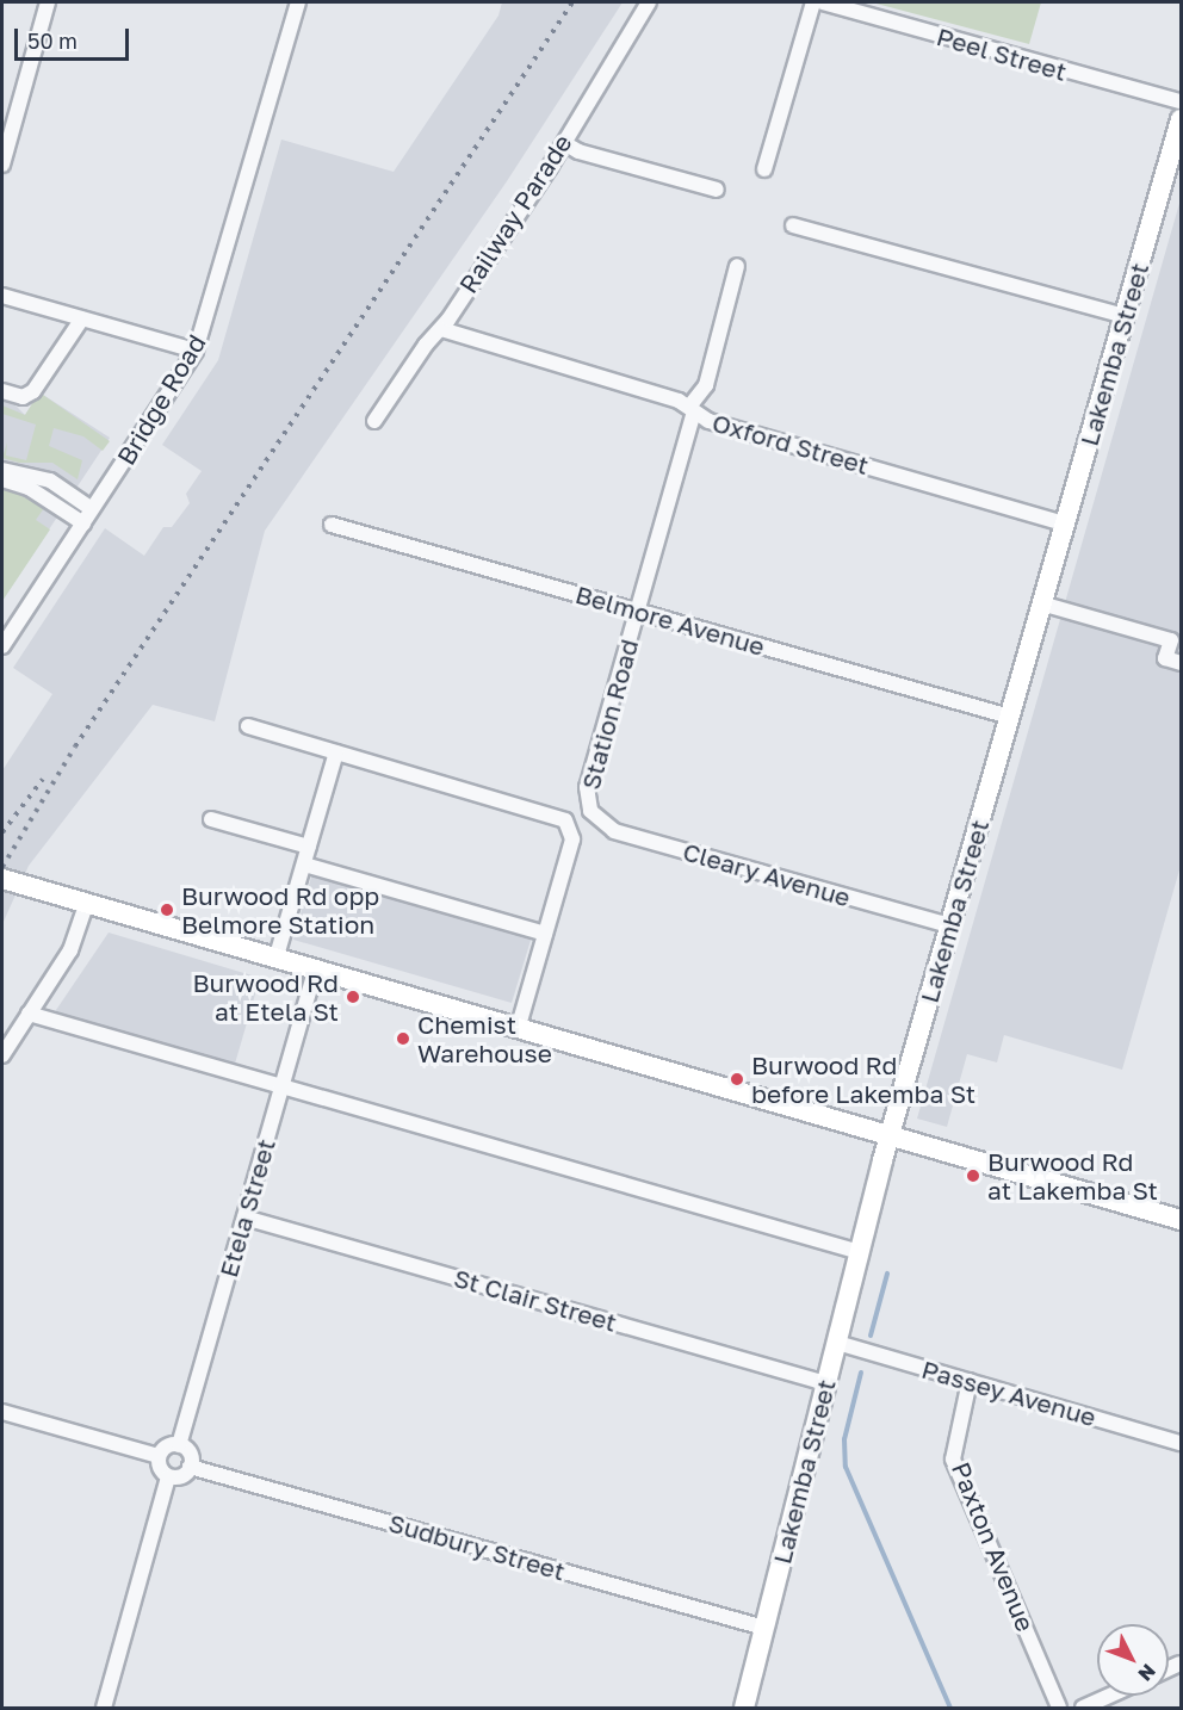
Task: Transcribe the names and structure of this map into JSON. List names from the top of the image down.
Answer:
{
  "streets": {
    "main road": ["Lakemba Street"],
    "street": [
      "Peel Street",
      "Railway Parade",
      "Bridge Road",
      "Oxford Street",
      "Belmore Avenue",
      "Station Road",
      "Cleary Avenue",
      "Etela Street",
      "St Clair Street",
      "Passey Avenue",
      "Sudbury Street",
      "Paxton Avenue"
    ]
  },
  "crossings": [
    ["Railway Parade", "Oxford Street"],
    ["Lakemba Street", "Oxford Street"],
    ["Lakemba Street", "Belmore Avenue"],
    ["Lakemba Street", "Cleary Avenue"],
    ["Lakemba Street", "St Clair Street"],
    ["Lakemba Street", "Passey Avenue"],
    ["Lakemba Street", "Sudbury Street"],
    ["Oxford Street", "Station Road"],
    ["Belmore Avenue", "Station Road"],
    ["Station Road", "Cleary Avenue"],
    ["Etela Street", "St Clair Street"],
    ["Etela Street", "Sudbury Street"],
    ["Passey Avenue", "Paxton Avenue"]
  ],
  "places": [
    "Burwood Rd opp Belmore Station",
    "Burwood Rd at Etela St",
    "Chemist Warehouse",
    "Burwood Rd before Lakemba St",
    "Burwood Rd at Lakemba St"
  ],
  "scale_bar": "50 m",
  "north": "bottom right"
}
